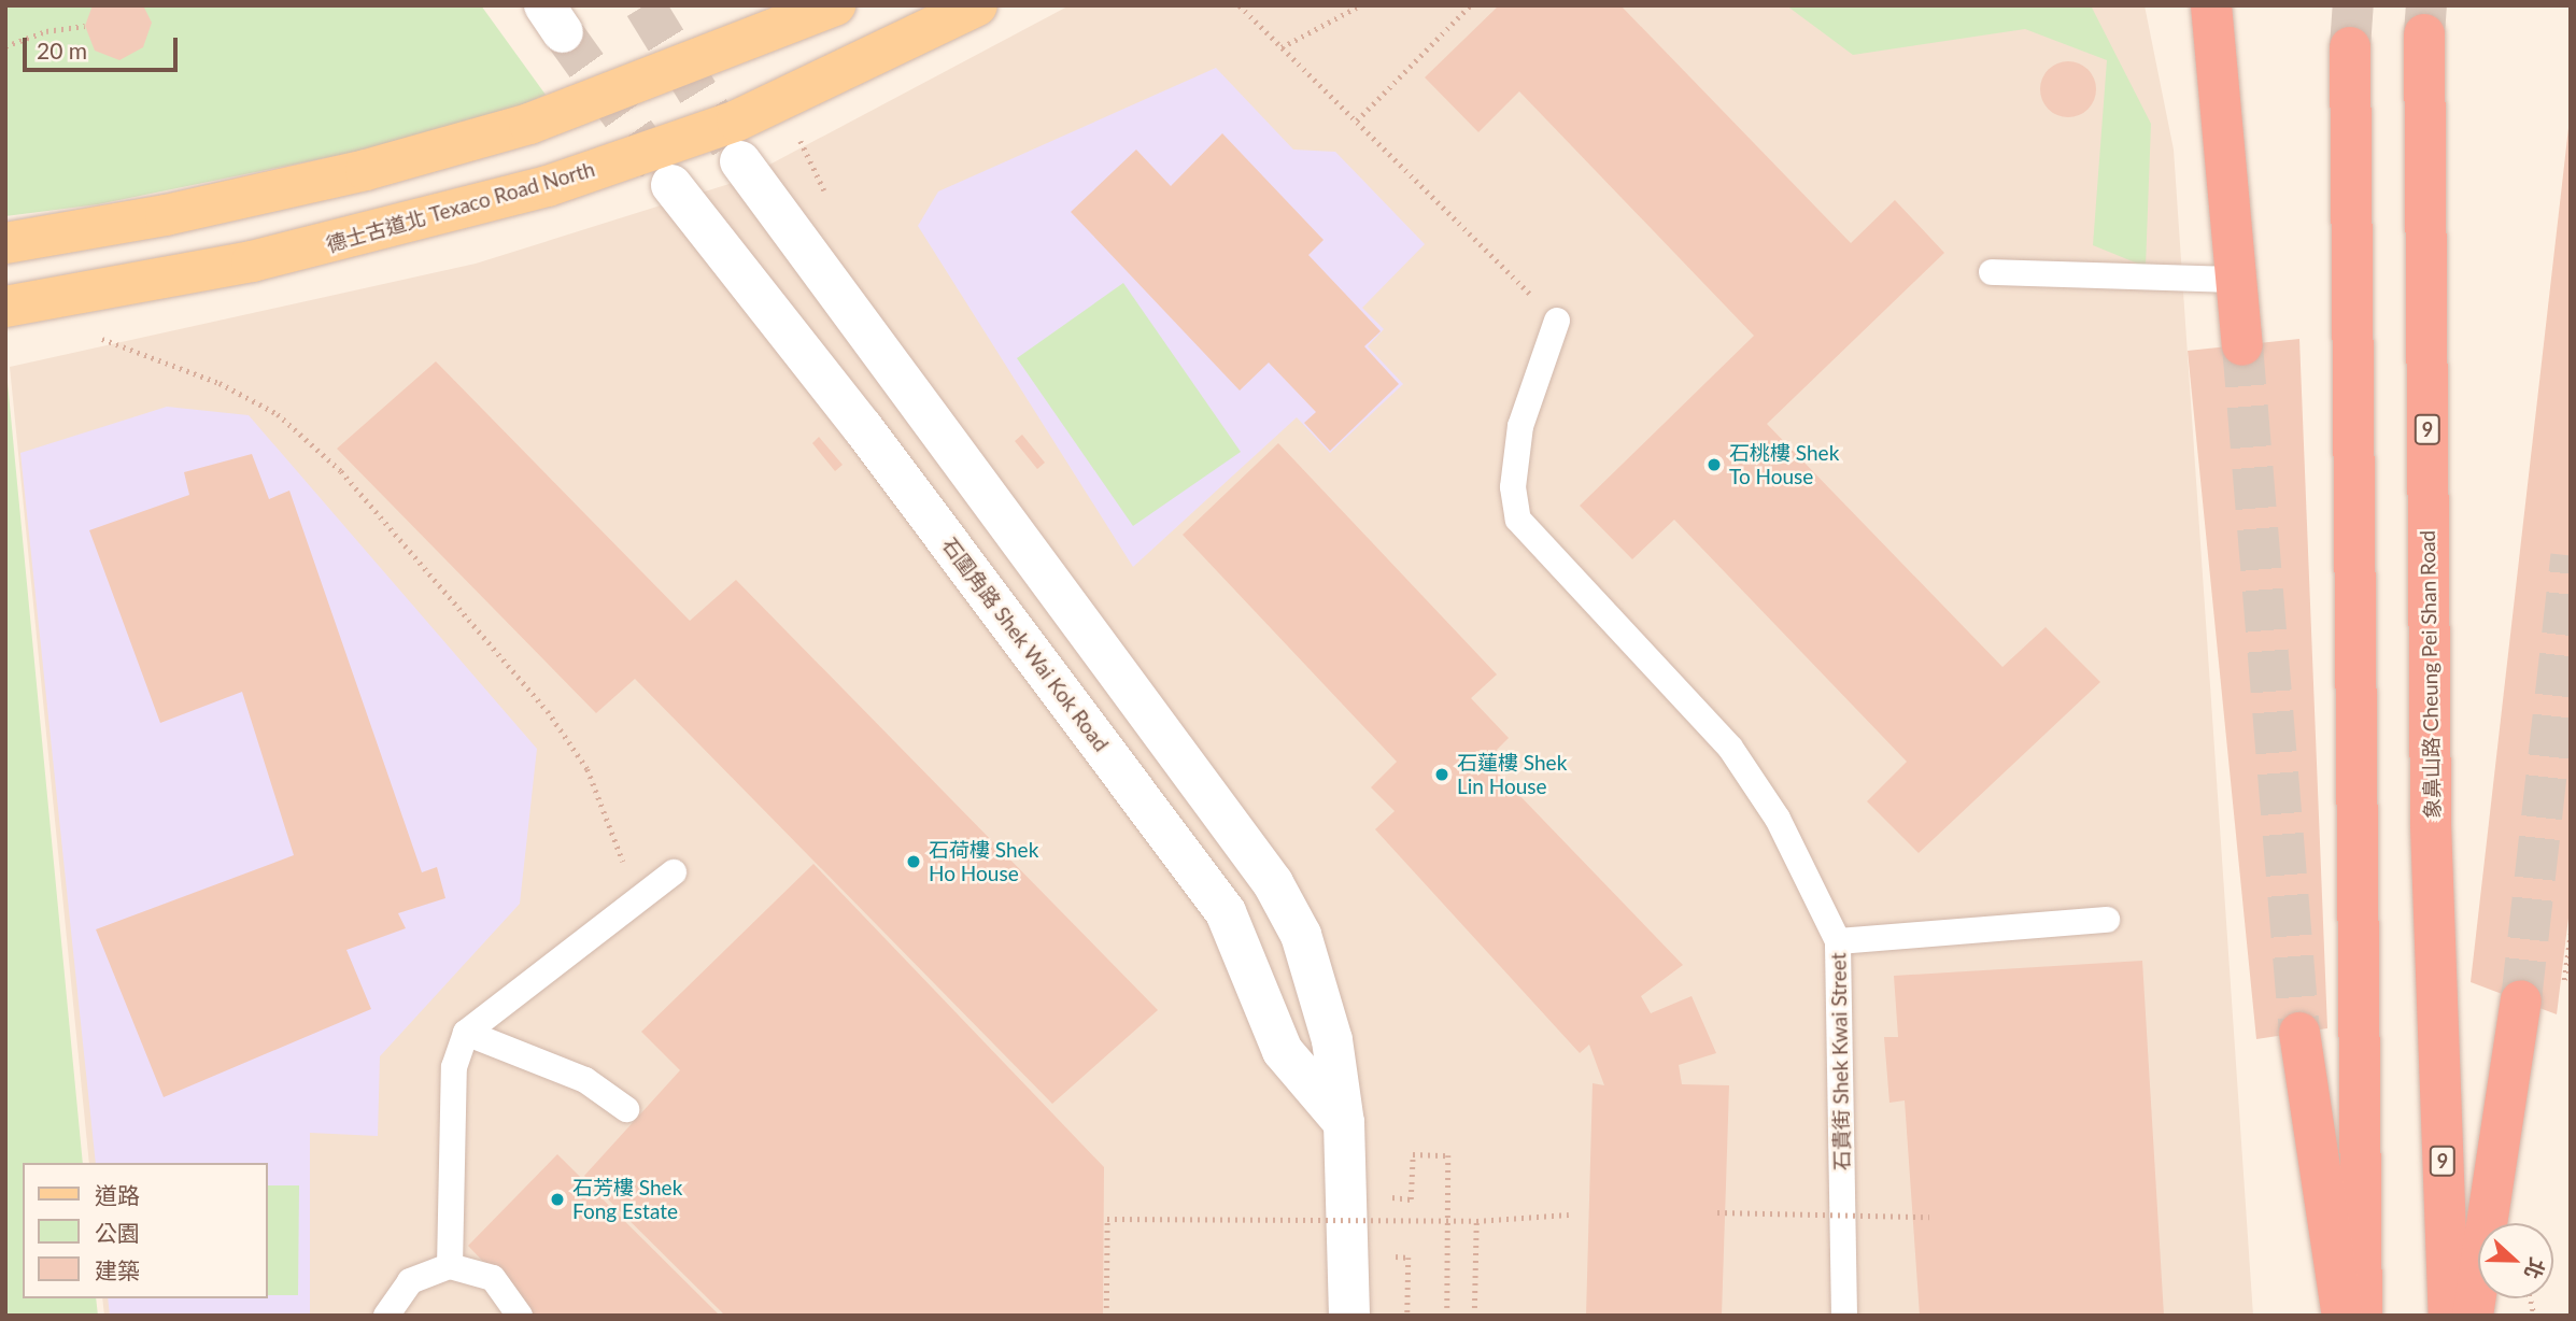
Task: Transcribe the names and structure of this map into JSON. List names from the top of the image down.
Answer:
{
  "streets": {
    "highway": ["9", "象鼻山路 Cheung Pei Shan Road"],
    "main road": ["德士古道北 Texaco Road North"],
    "street": ["石圍角路 Shek Wai Kok Road"],
    "lane": ["石貴街 Shek Kwai Street"]
  },
  "places": [
    "石桃樓 Shek To House",
    "石蓮樓 Shek Lin House",
    "石荷樓 Shek Ho House",
    "石芳樓 Shek Fong Estate"
  ],
  "legend": ["道路", "公園", "建築"],
  "scale_bar": "20 m",
  "north": "right"
}
